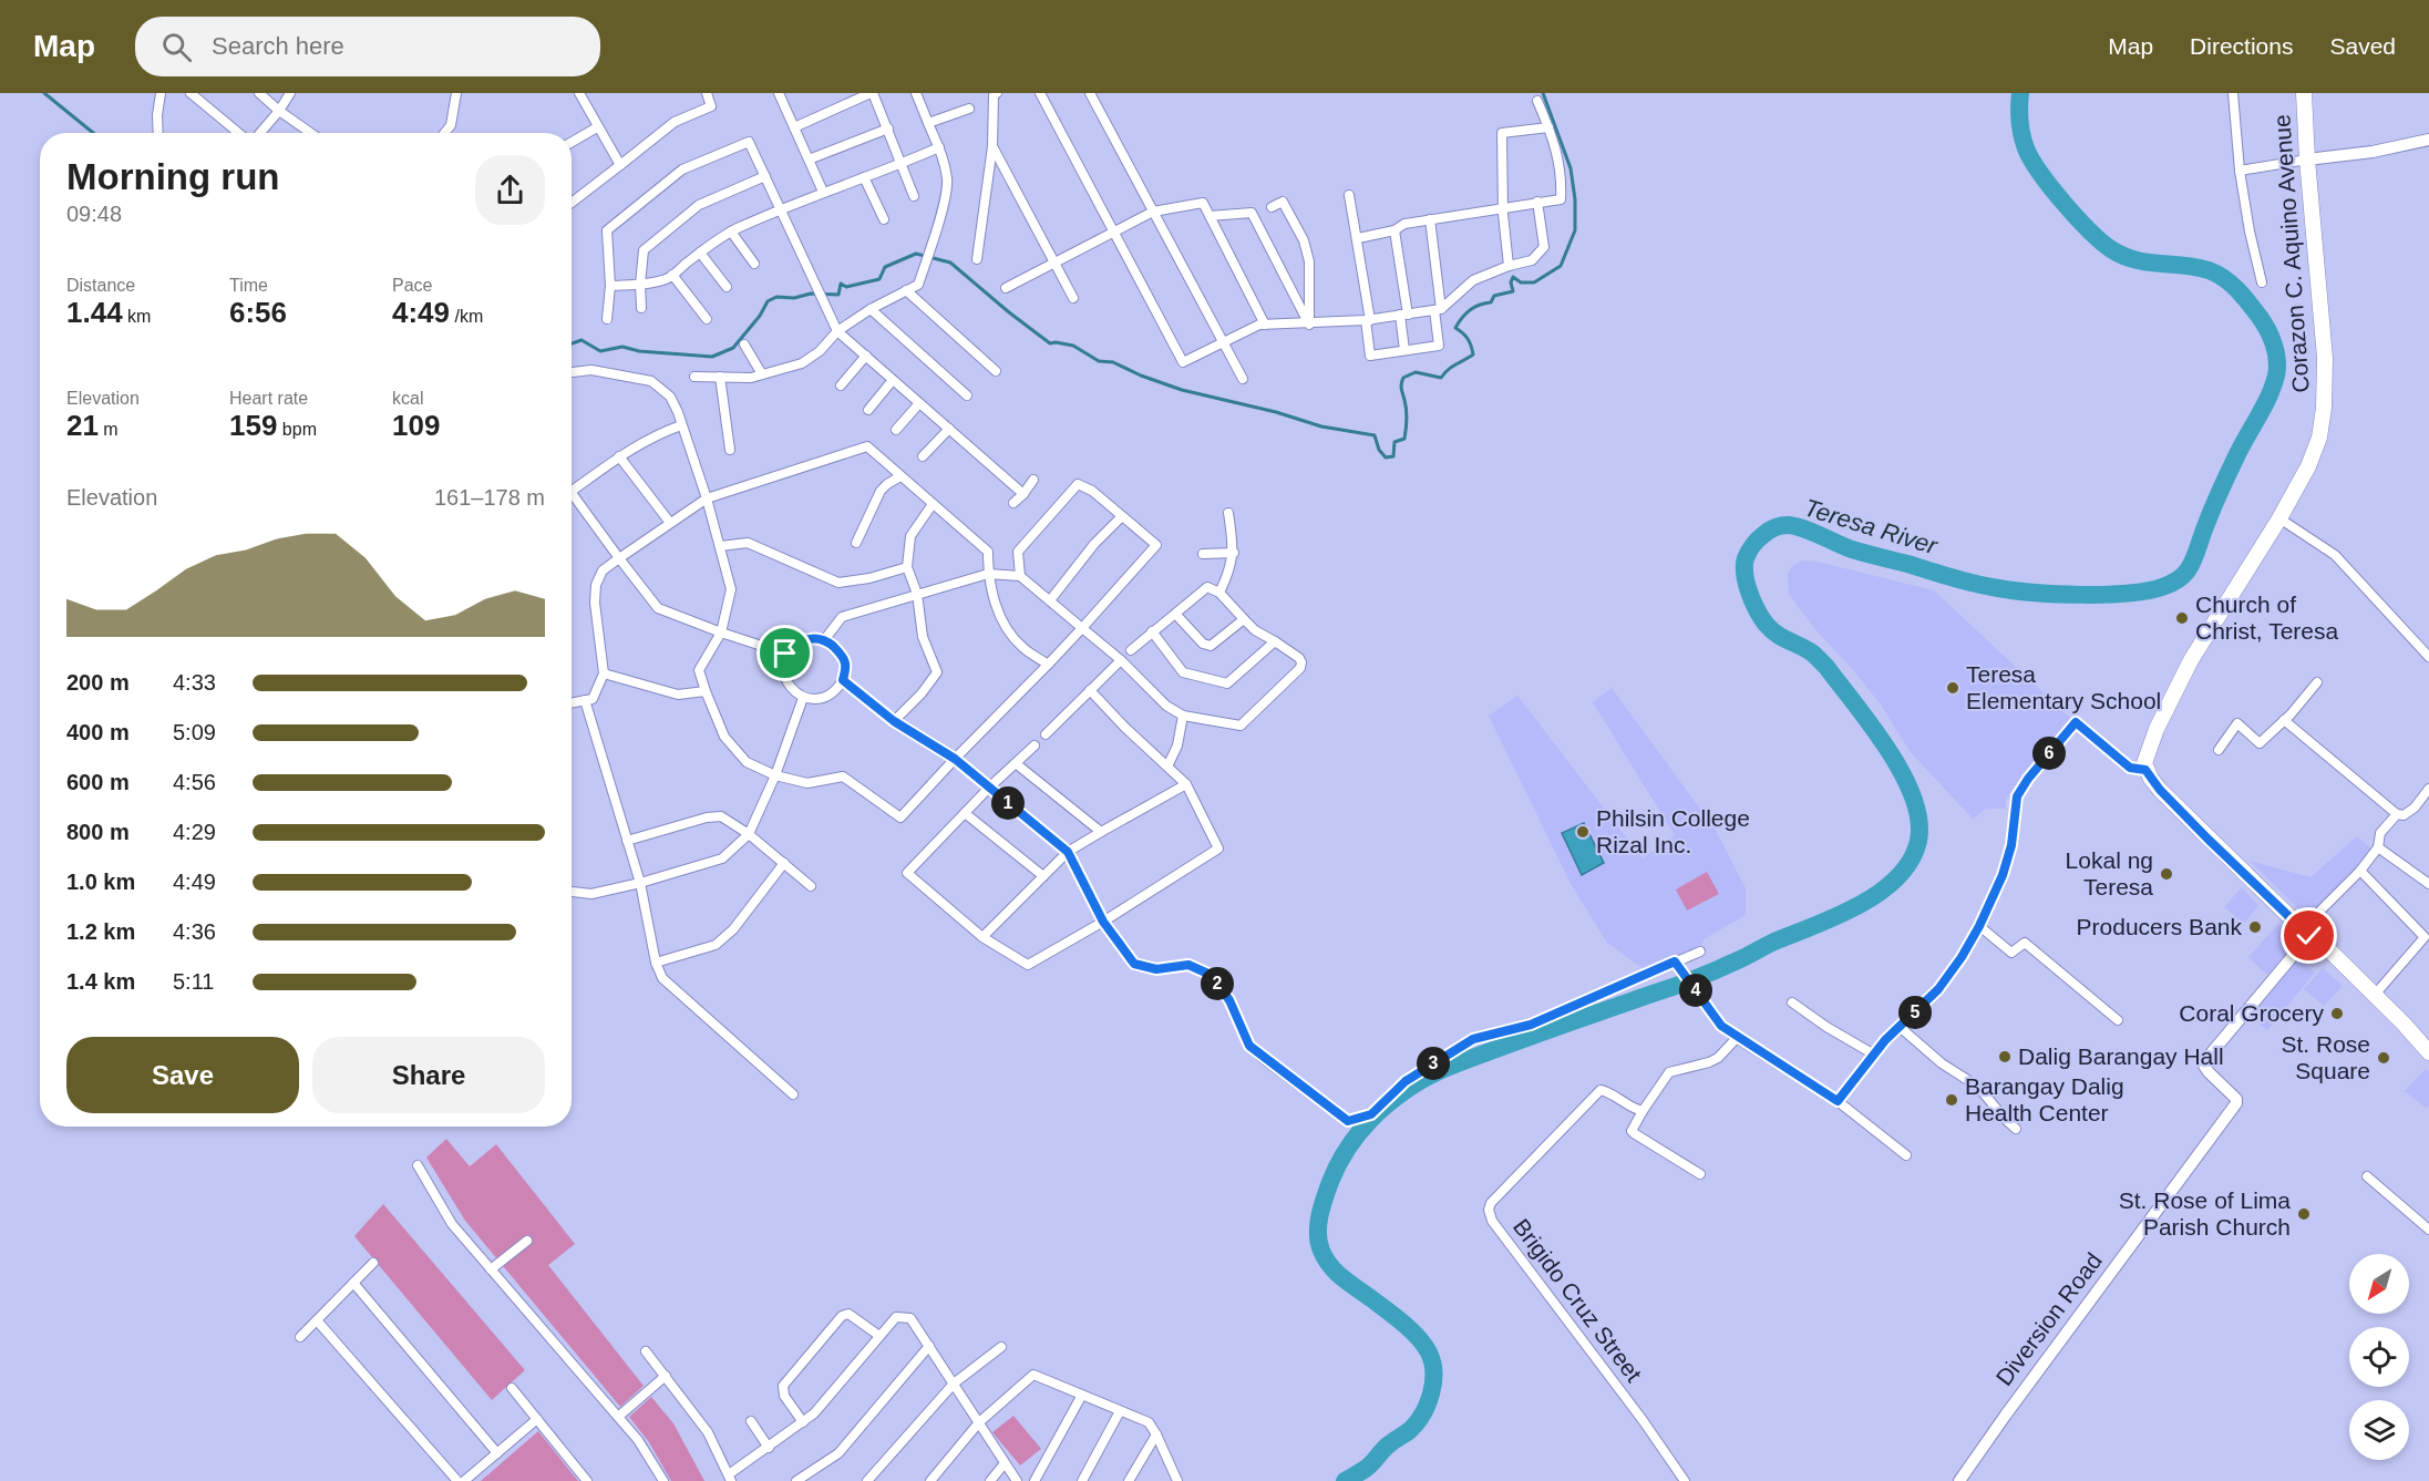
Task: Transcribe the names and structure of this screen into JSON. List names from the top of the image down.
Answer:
{
  "streets": {
    "main road": ["Corazon C. Aquino Avenue"],
    "street": ["Brigido Cruz Street", "Diversion Road"]
  },
  "water": ["Teresa River"],
  "places": [
    "Church of Christ, Teresa",
    "Teresa Elementary School",
    "Philsin College Rizal Inc.",
    "Lokal ng Teresa",
    "Producers Bank",
    "Coral Grocery",
    "Dalig Barangay Hall",
    "St. Rose Square",
    "Barangay Dalig Health Center",
    "St. Rose of Lima Parish Church"
  ],
  "north": "bottom left",
  "page": {
    "header": "Map",
    "search": "Search here",
    "nav": ["Map", "Directions", "Saved"],
    "heading": ["Morning run", "09:48"],
    "stats": [
      ["Distance", "1.44 km"],
      ["Time", "6:56"],
      ["Pace", "4:49 /km"],
      ["Elevation", "21 m"],
      ["Heart rate", "159 bpm"],
      ["kcal", "109"]
    ],
    "chart": ["Elevation", "161–178 m"],
    "list": [
      {
        "name": "200 m",
        "note": "4:33"
      },
      {
        "name": "400 m",
        "note": "5:09"
      },
      {
        "name": "600 m",
        "note": "4:56"
      },
      {
        "name": "800 m",
        "note": "4:29"
      },
      {
        "name": "1.0 km",
        "note": "4:49"
      },
      {
        "name": "1.2 km",
        "note": "4:36"
      },
      {
        "name": "1.4 km",
        "note": "5:11"
      }
    ],
    "pins": [
      "6",
      "1",
      "2",
      "4",
      "5",
      "3"
    ],
    "buttons": ["Save", "Share"]
  }
}
